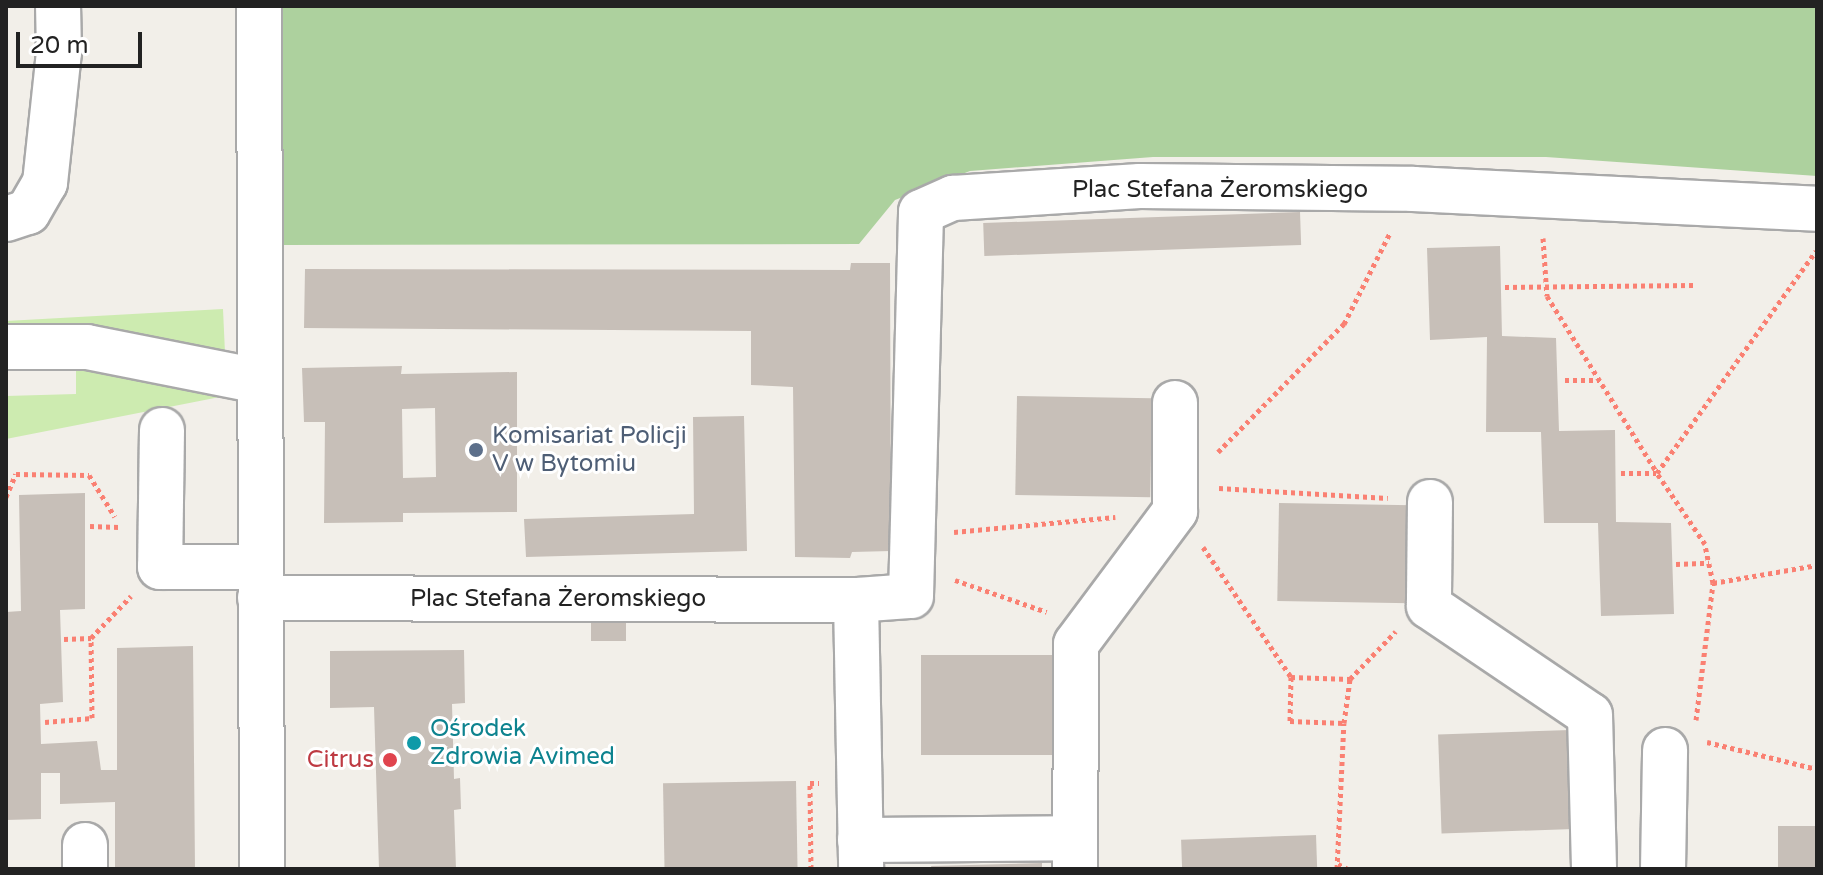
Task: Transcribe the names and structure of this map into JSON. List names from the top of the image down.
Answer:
{
  "streets": {
    "street": ["Plac Stefana Żeromskiego"]
  },
  "places": ["Komisariat Policji V w Bytomiu", "Ośrodek Zdrowia Avimed", "Citrus"],
  "scale_bar": "20 m"
}
